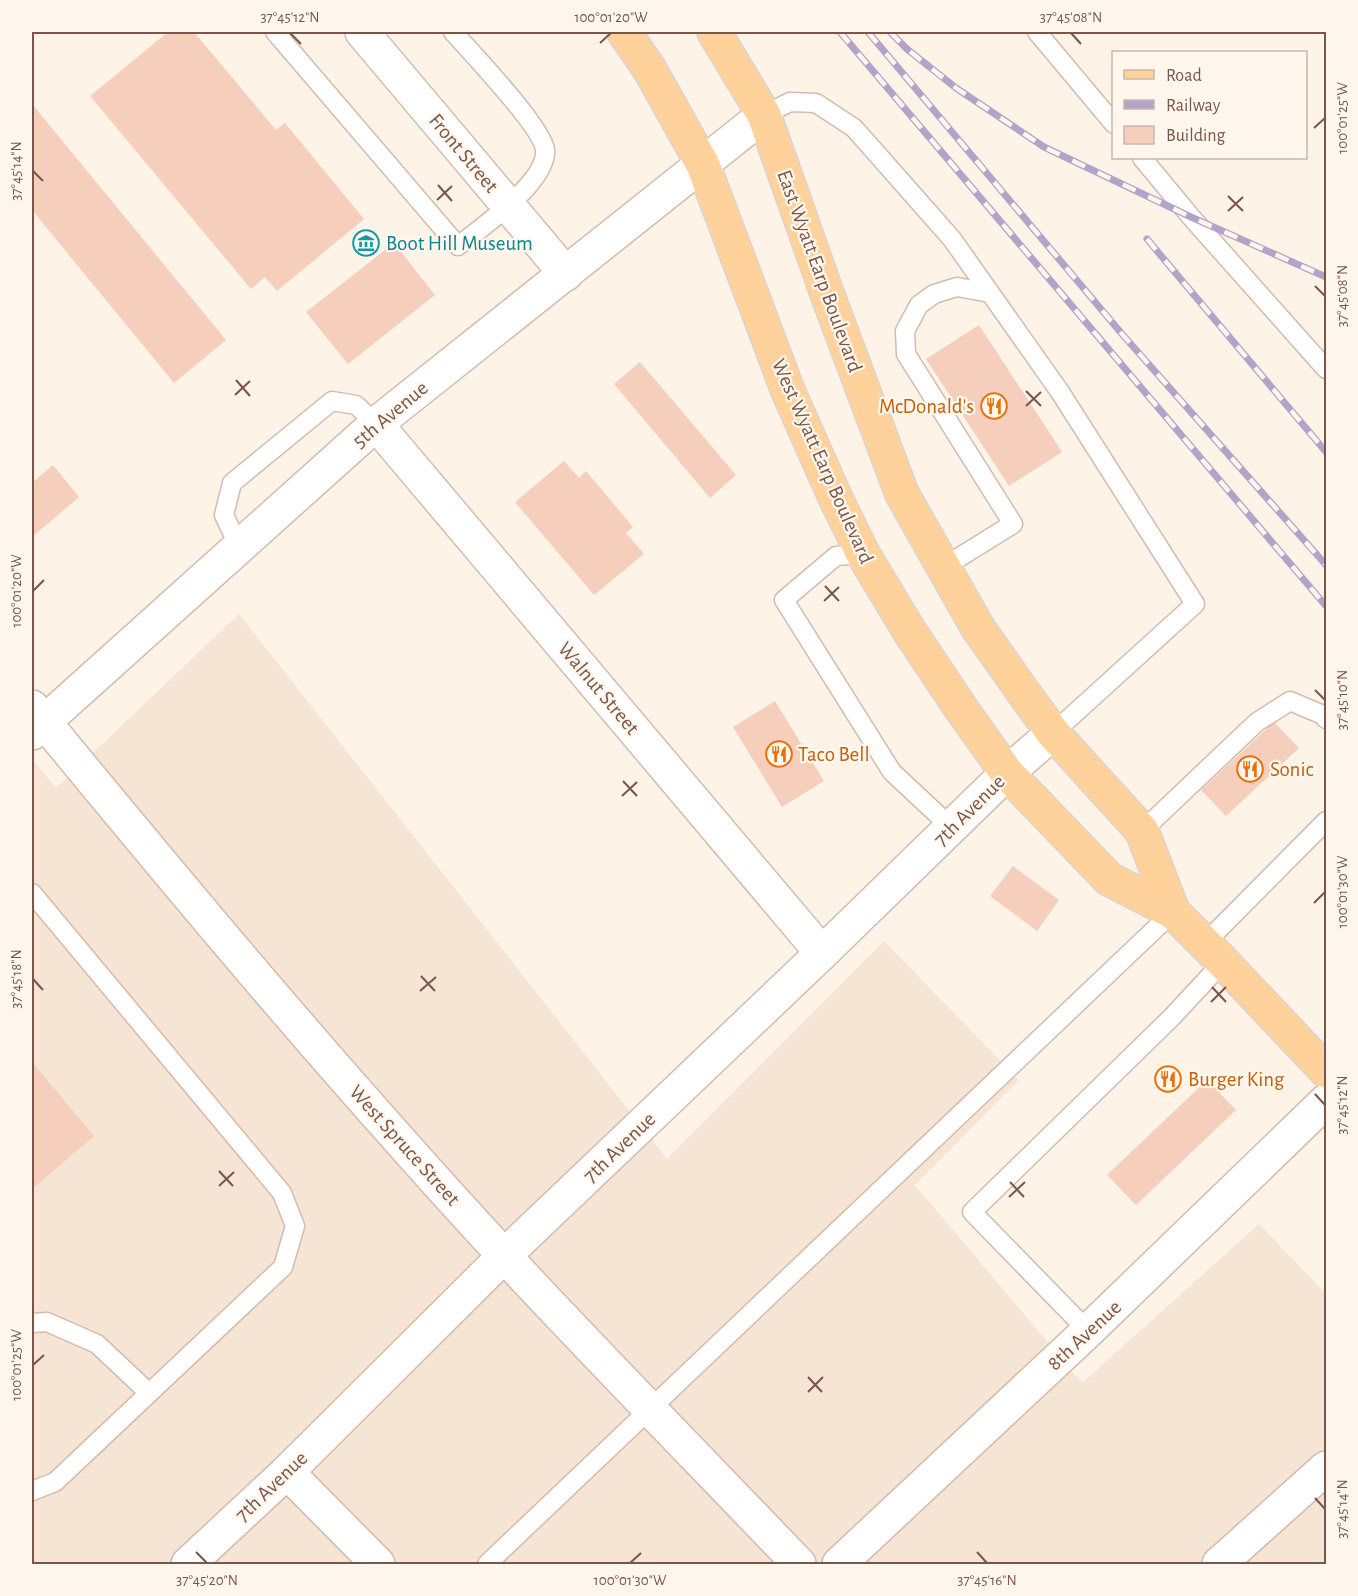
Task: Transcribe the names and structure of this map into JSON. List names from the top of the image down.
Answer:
{
  "streets": {
    "main road": ["East Wyatt Earp Boulevard", "West Wyatt Earp Boulevard"],
    "street": [
      "Front Street",
      "5th Avenue",
      "Walnut Street",
      "7th Avenue",
      "West Spruce Street",
      "8th Avenue"
    ]
  },
  "crossings": [
    ["Front Street", "5th Avenue"],
    ["East Wyatt Earp Boulevard", "5th Avenue"],
    ["East Wyatt Earp Boulevard", "West Wyatt Earp Boulevard"],
    ["5th Avenue", "West Wyatt Earp Boulevard"],
    ["5th Avenue", "Walnut Street"],
    ["5th Avenue", "West Spruce Street"],
    ["West Wyatt Earp Boulevard", "7th Avenue"],
    ["Walnut Street", "7th Avenue"],
    ["7th Avenue", "West Spruce Street"]
  ],
  "places": {
    "museum": ["Boot Hill Museum"],
    "restaurant": [
      "McDonald's",
      "Taco Bell",
      "Sonic",
      "Burger King"
    ]
  },
  "legend": ["Road", "Railway", "Building"],
  "coordinates": [
    "37°45'12\"N",
    "100°01'20\"W",
    "37°45'08\"N",
    "100°01'25\"W",
    "37°45'14\"N",
    "37°45'10\"N",
    "100°01'30\"W",
    "37°45'18\"N",
    "37°45'20\"N",
    "37°45'16\"N"
  ]
}
